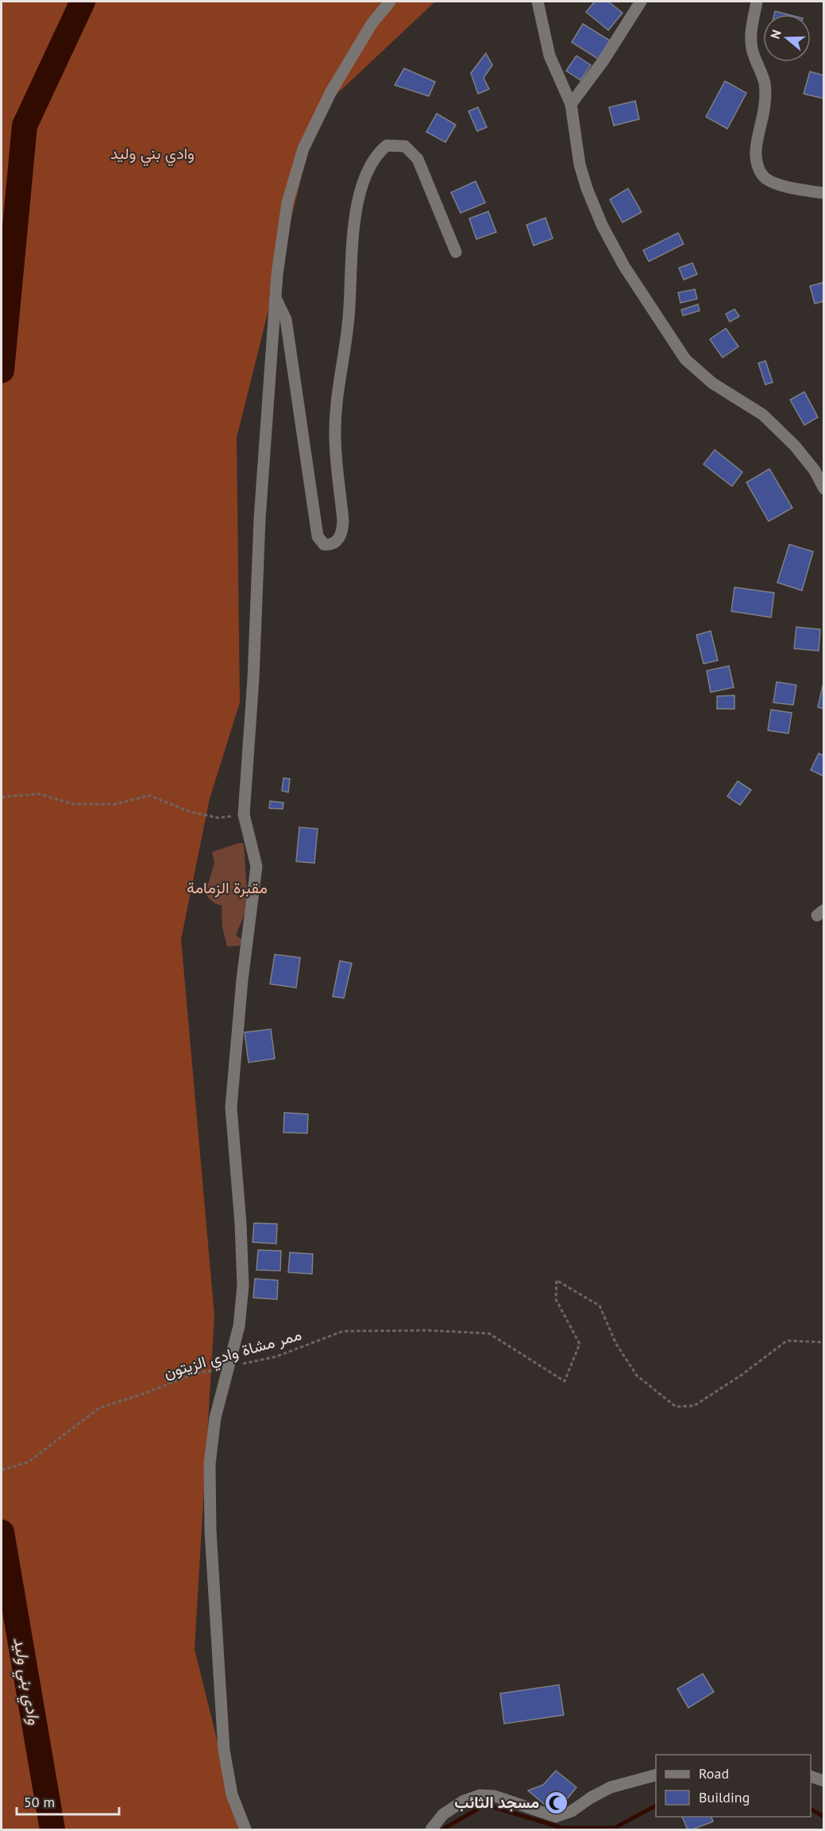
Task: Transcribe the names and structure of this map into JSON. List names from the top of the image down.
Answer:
{
  "streets": {
    "path": ["ممر مشاة وادي الزيتون"]
  },
  "water": ["وادي بني وليد"],
  "parks": ["وادي بني وليد", "مقبرة الزمامة"],
  "places": {
    "mosque": ["مسجد الثائب"]
  },
  "legend": ["Road", "Building"],
  "scale_bar": "50 m",
  "north": "left"
}
